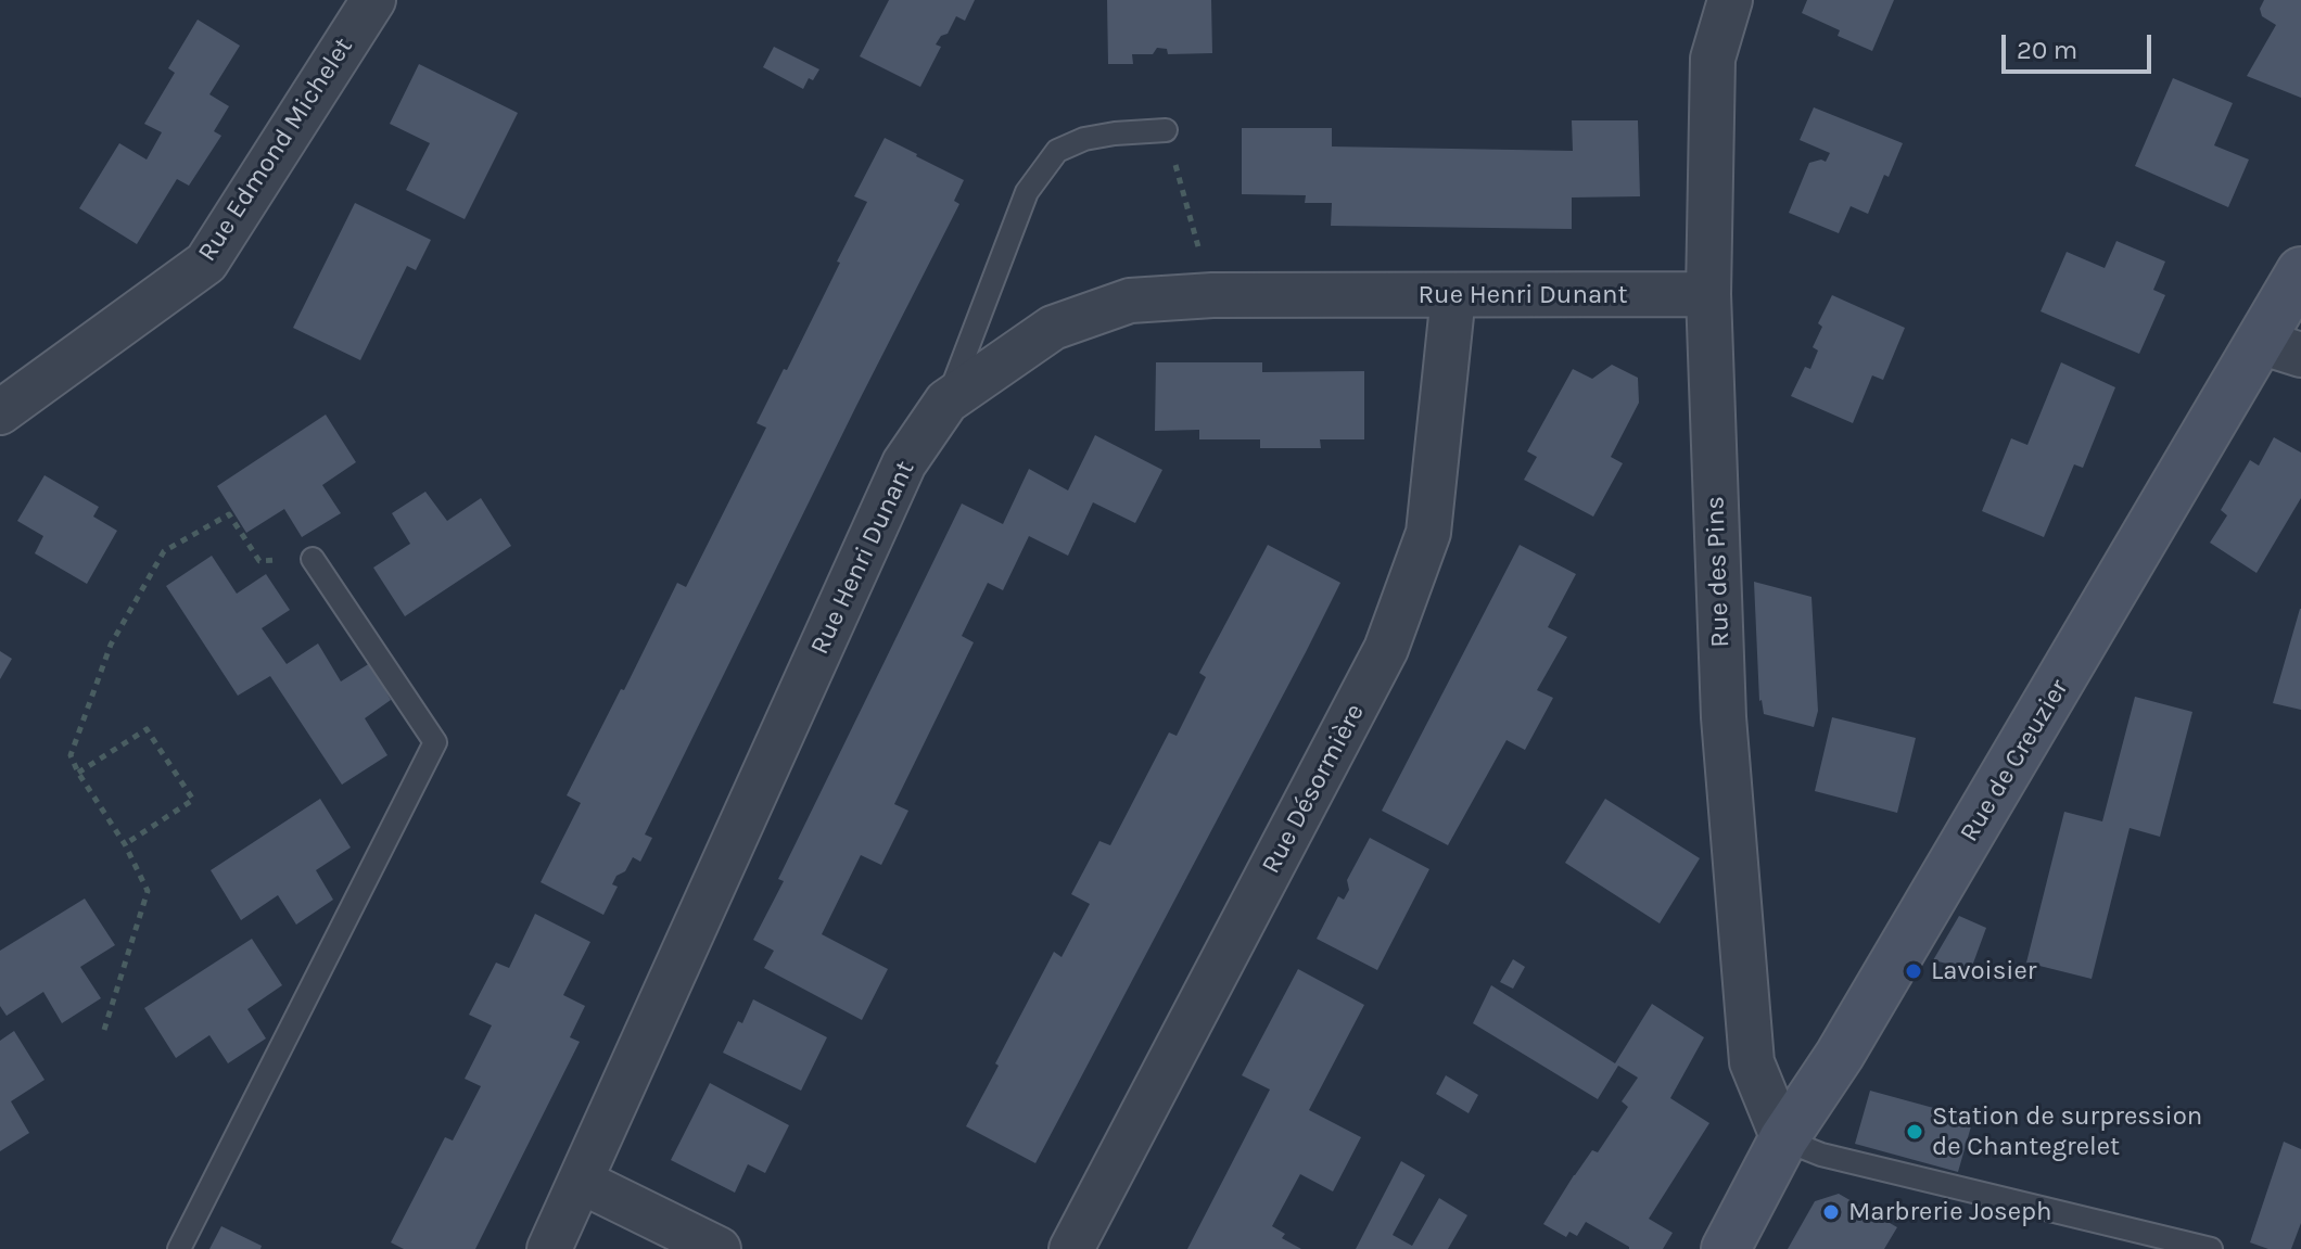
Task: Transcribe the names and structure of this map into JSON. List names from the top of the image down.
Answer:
{
  "streets": {
    "street": [
      "Rue Edmond Michelet",
      "Rue Henri Dunant",
      "Rue des Pins",
      "Rue de Creuzier",
      "Rue Désormière"
    ]
  },
  "crossings": [
    ["Rue Henri Dunant", "Rue des Pins"],
    ["Rue Henri Dunant", "Rue Désormière"],
    ["Rue des Pins", "Rue de Creuzier"]
  ],
  "places": ["Lavoisier", "Station de surpression de Chantegrelet", "Marbrerie Joseph"],
  "scale_bar": "20 m"
}
